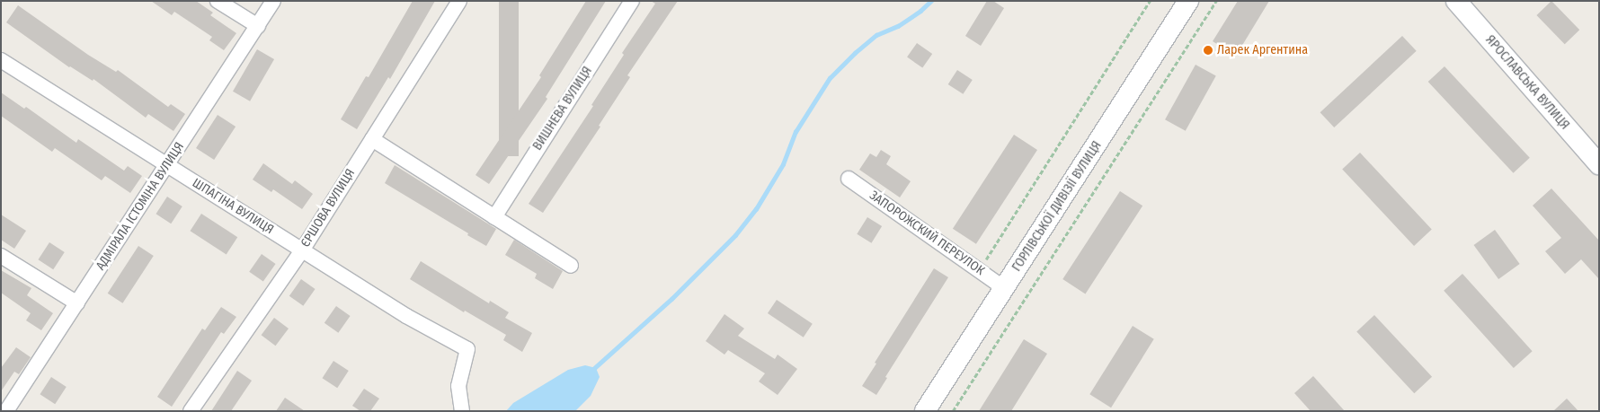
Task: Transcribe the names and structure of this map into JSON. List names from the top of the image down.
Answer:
{
  "streets": {
    "main road": ["ЯРОСЛАВСЬКА ВУЛИЦЯ", "ГОРЛІВСЬКОЇ ДИВІЗІЇ ВУЛИЦЯ"],
    "street": [
      "ВИШНЕВА ВУЛИЦЯ",
      "АДМІРАЛА ІСТОМІНА ВУЛИЦЯ",
      "ШПАГІНА ВУЛИЦЯ",
      "ЄРШОВА ВУЛИЦЯ",
      "ЗАПОРОЖСКИЙ ПЕРЕУЛОК"
    ]
  },
  "crossings": [
    ["АДМІРАЛА ІСТОМІНА ВУЛИЦЯ", "ШПАГІНА ВУЛИЦЯ"],
    ["ШПАГІНА ВУЛИЦЯ", "ЄРШОВА ВУЛИЦЯ"],
    ["ГОРЛІВСЬКОЇ ДИВІЗІЇ ВУЛИЦЯ", "ЗАПОРОЖСКИЙ ПЕРЕУЛОК"]
  ],
  "places": ["Ларек Аргентина"]
}
